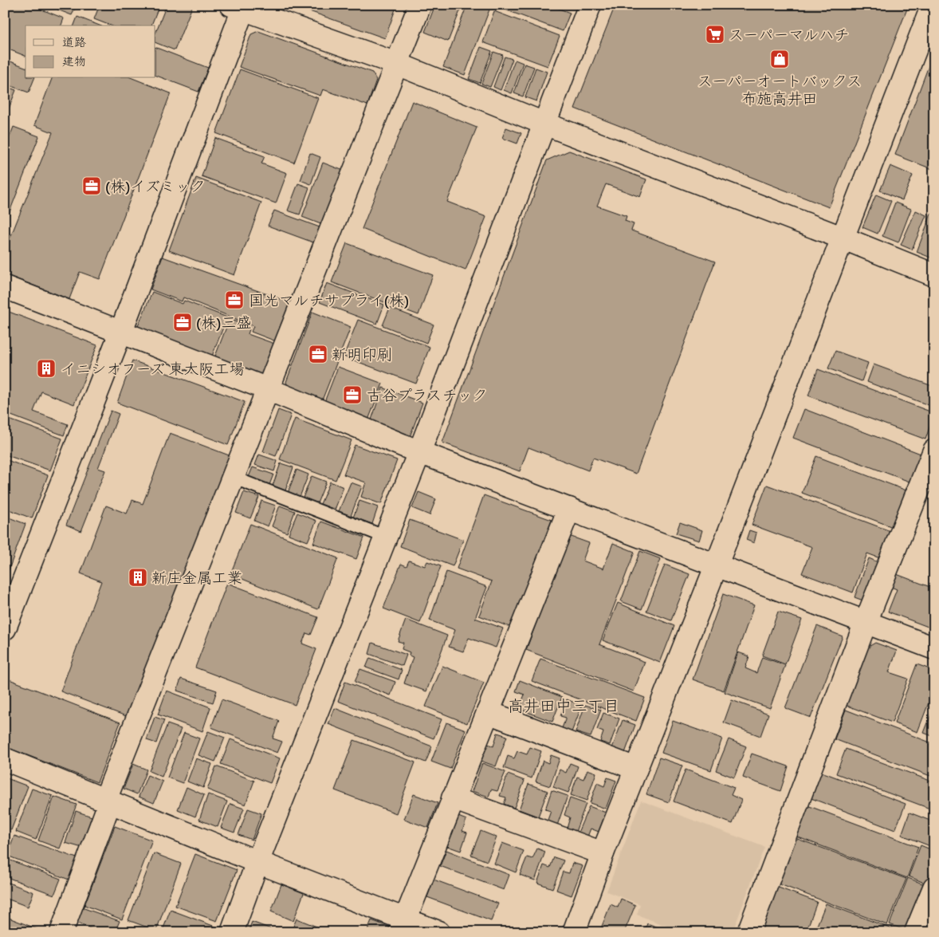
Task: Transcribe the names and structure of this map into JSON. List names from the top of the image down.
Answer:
{
  "districts": ["高井田中三丁目"],
  "places": {
    "supermarket": ["スーパーマルハチ"],
    "shop": ["スーパーオートバックス 布施高井田"],
    "office": [
      "(株)イズミック",
      "国光マルチサプライ(株)",
      "(株)三盛",
      "新明印刷",
      "古谷プラスチック"
    ],
    "building": ["イニシオフーズ 東大阪工場", "新庄金属工業"]
  },
  "legend": ["道路", "建物"]
}
